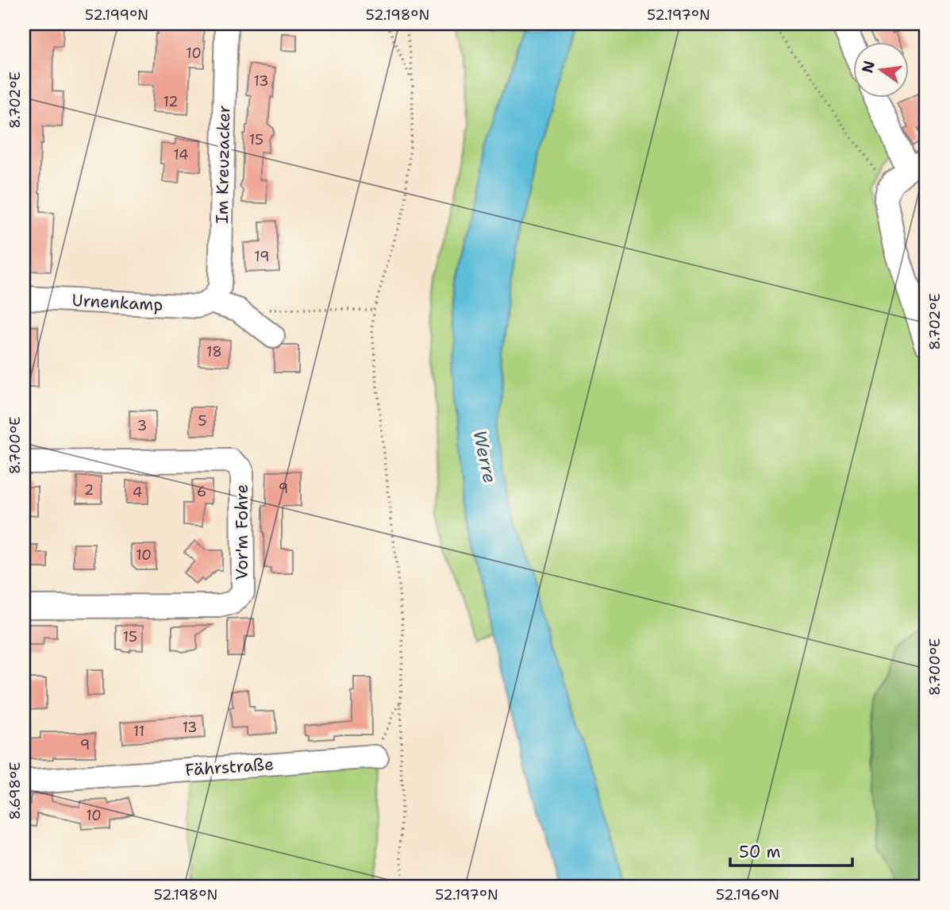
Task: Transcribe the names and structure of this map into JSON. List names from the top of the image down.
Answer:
{
  "streets": {
    "street": [
      "Im Kreuzacker",
      "Urnenkamp",
      "Vor'm Fohre",
      "Fährstraße"
    ]
  },
  "crossings": [
    ["Im Kreuzacker", "Urnenkamp"]
  ],
  "water": ["Werre"],
  "house_numbers": [
    "10",
    "13",
    "12",
    "15",
    "14",
    "19",
    "18",
    "5",
    "3",
    "9",
    "2",
    "6",
    "4",
    "10",
    "15",
    "13",
    "11",
    "9",
    "10"
  ],
  "scale_bar": "50 m",
  "north": "left",
  "coordinates": [
    "52.199°N",
    "52.198°N",
    "52.197°N",
    "8.702°E",
    "8.700°E",
    "8.698°E",
    "52.196°N"
  ]
}
